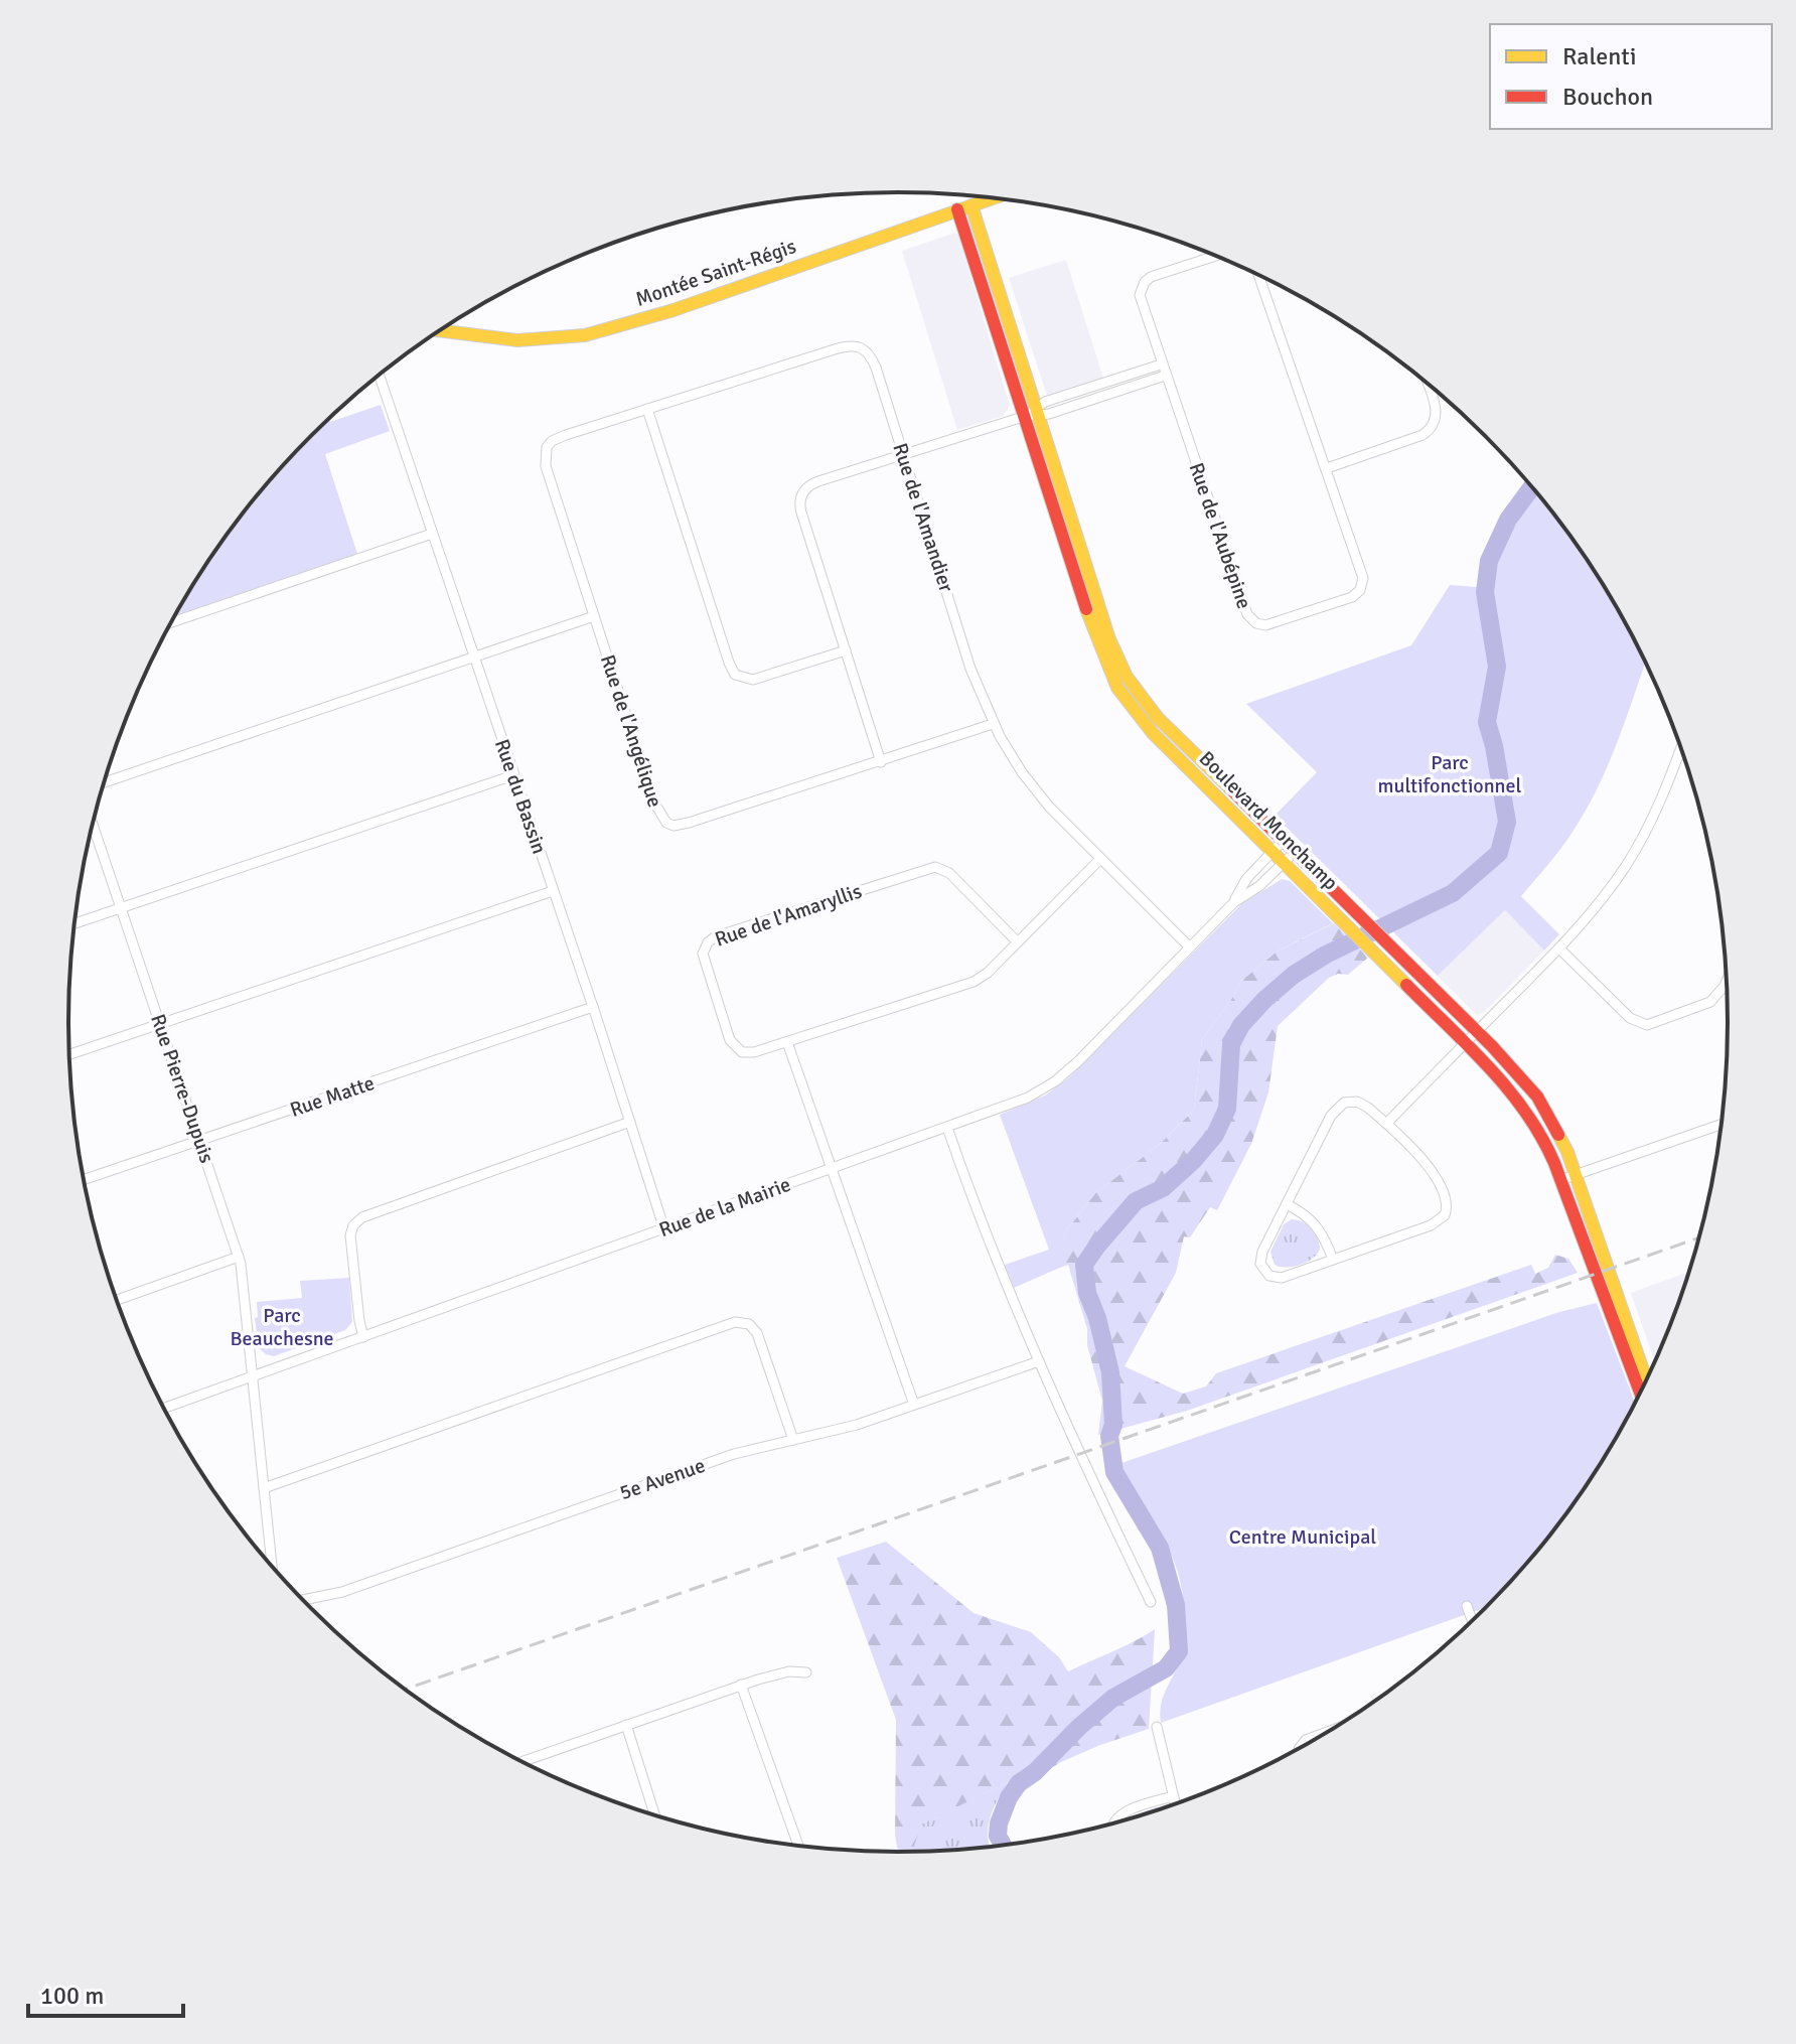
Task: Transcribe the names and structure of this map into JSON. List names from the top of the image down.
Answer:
{
  "streets": {
    "street": [
      "Montée Saint-Régis",
      "Rue de l'Amandier",
      "Rue de l'Aubépine",
      "Rue de l'Angélique",
      "Rue du Bassin",
      "Boulevard Monchamp",
      "Rue de l'Amaryllis",
      "Rue Pierre-Dupuis",
      "Rue Matte",
      "Rue de la Mairie",
      "5e Avenue"
    ]
  },
  "crossings": [
    ["Montée Saint-Régis", "Boulevard Monchamp"],
    ["Rue de l'Amandier", "Rue de l'Angélique"],
    ["Rue de l'Amandier", "Rue de l'Amaryllis"],
    ["Rue de l'Amandier", "Rue de la Mairie"],
    ["Rue du Bassin", "Rue Matte"],
    ["Rue du Bassin", "Rue de la Mairie"],
    ["Boulevard Monchamp", "Rue de la Mairie"],
    ["Rue Pierre-Dupuis", "Rue Matte"],
    ["Rue Pierre-Dupuis", "Rue de la Mairie"]
  ],
  "parks": ["Parc multifonctionnel", "Parc Beauchesne", "Centre Municipal"],
  "legend": ["Ralenti", "Bouchon"],
  "scale_bar": "100 m"
}
